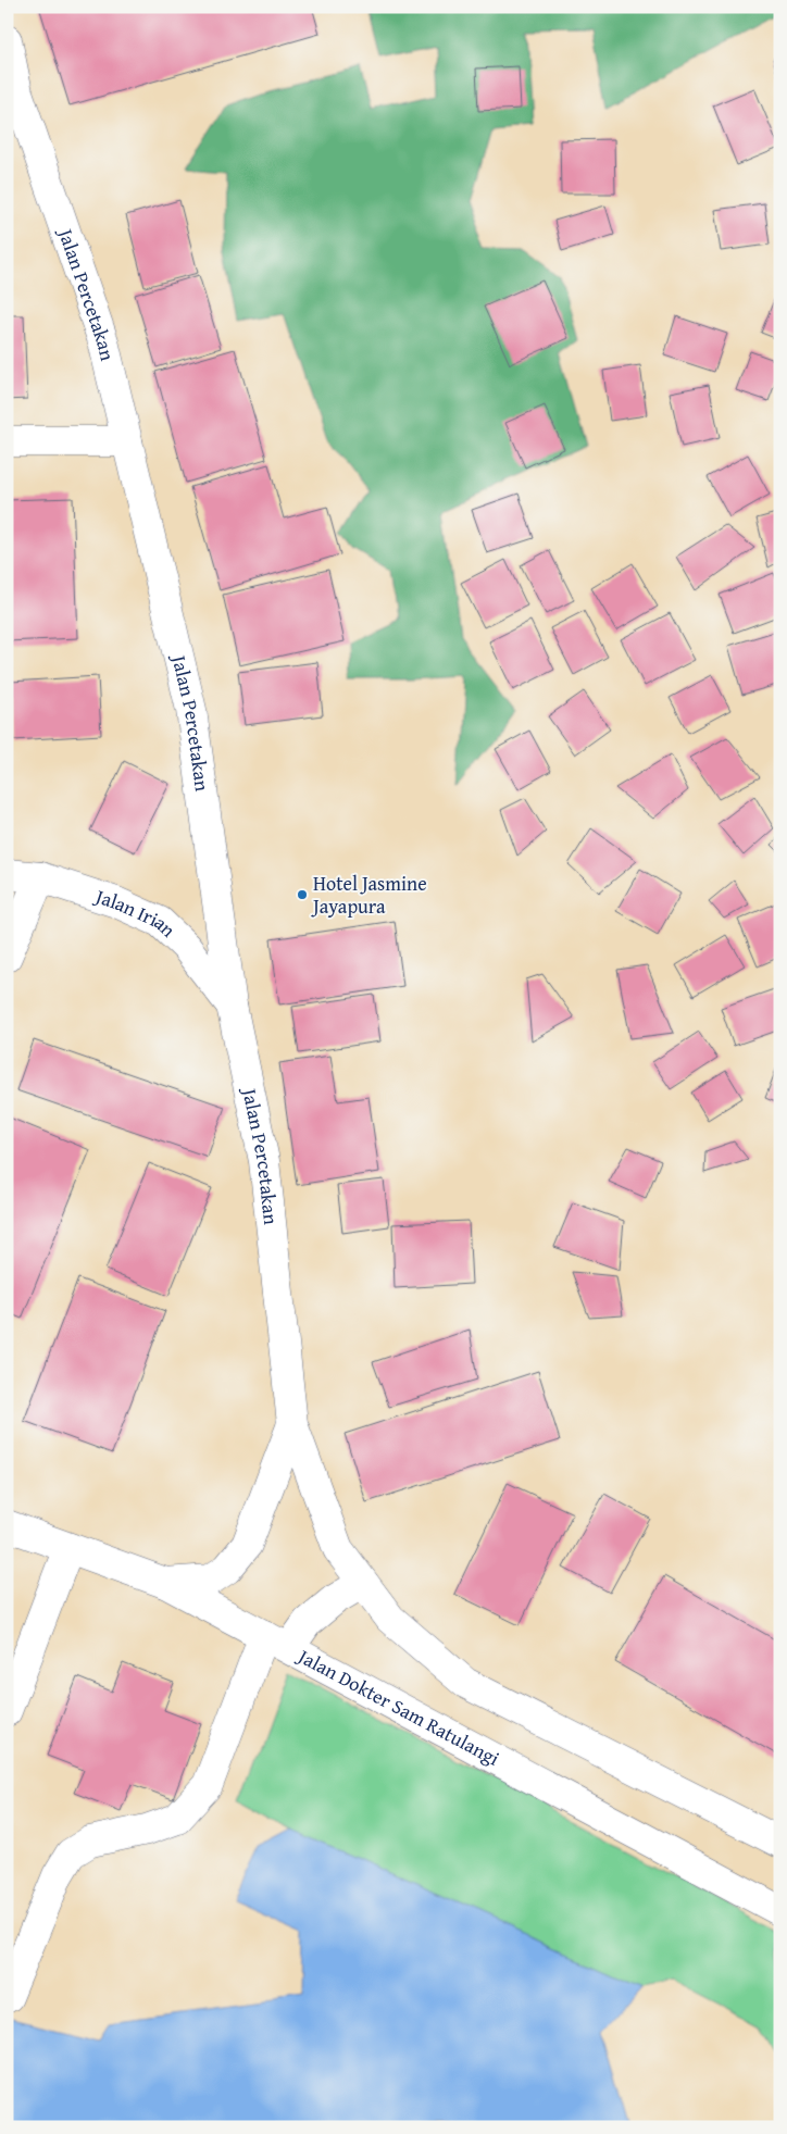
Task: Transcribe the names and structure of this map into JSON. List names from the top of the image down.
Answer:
{
  "streets": {
    "main road": ["Jalan Percetakan", "Jalan Irian", "Jalan Dokter Sam Ratulangi"]
  },
  "crossings": [
    ["Jalan Percetakan", "Jalan Irian"]
  ],
  "places": ["Hotel Jasmine Jayapura"]
}
